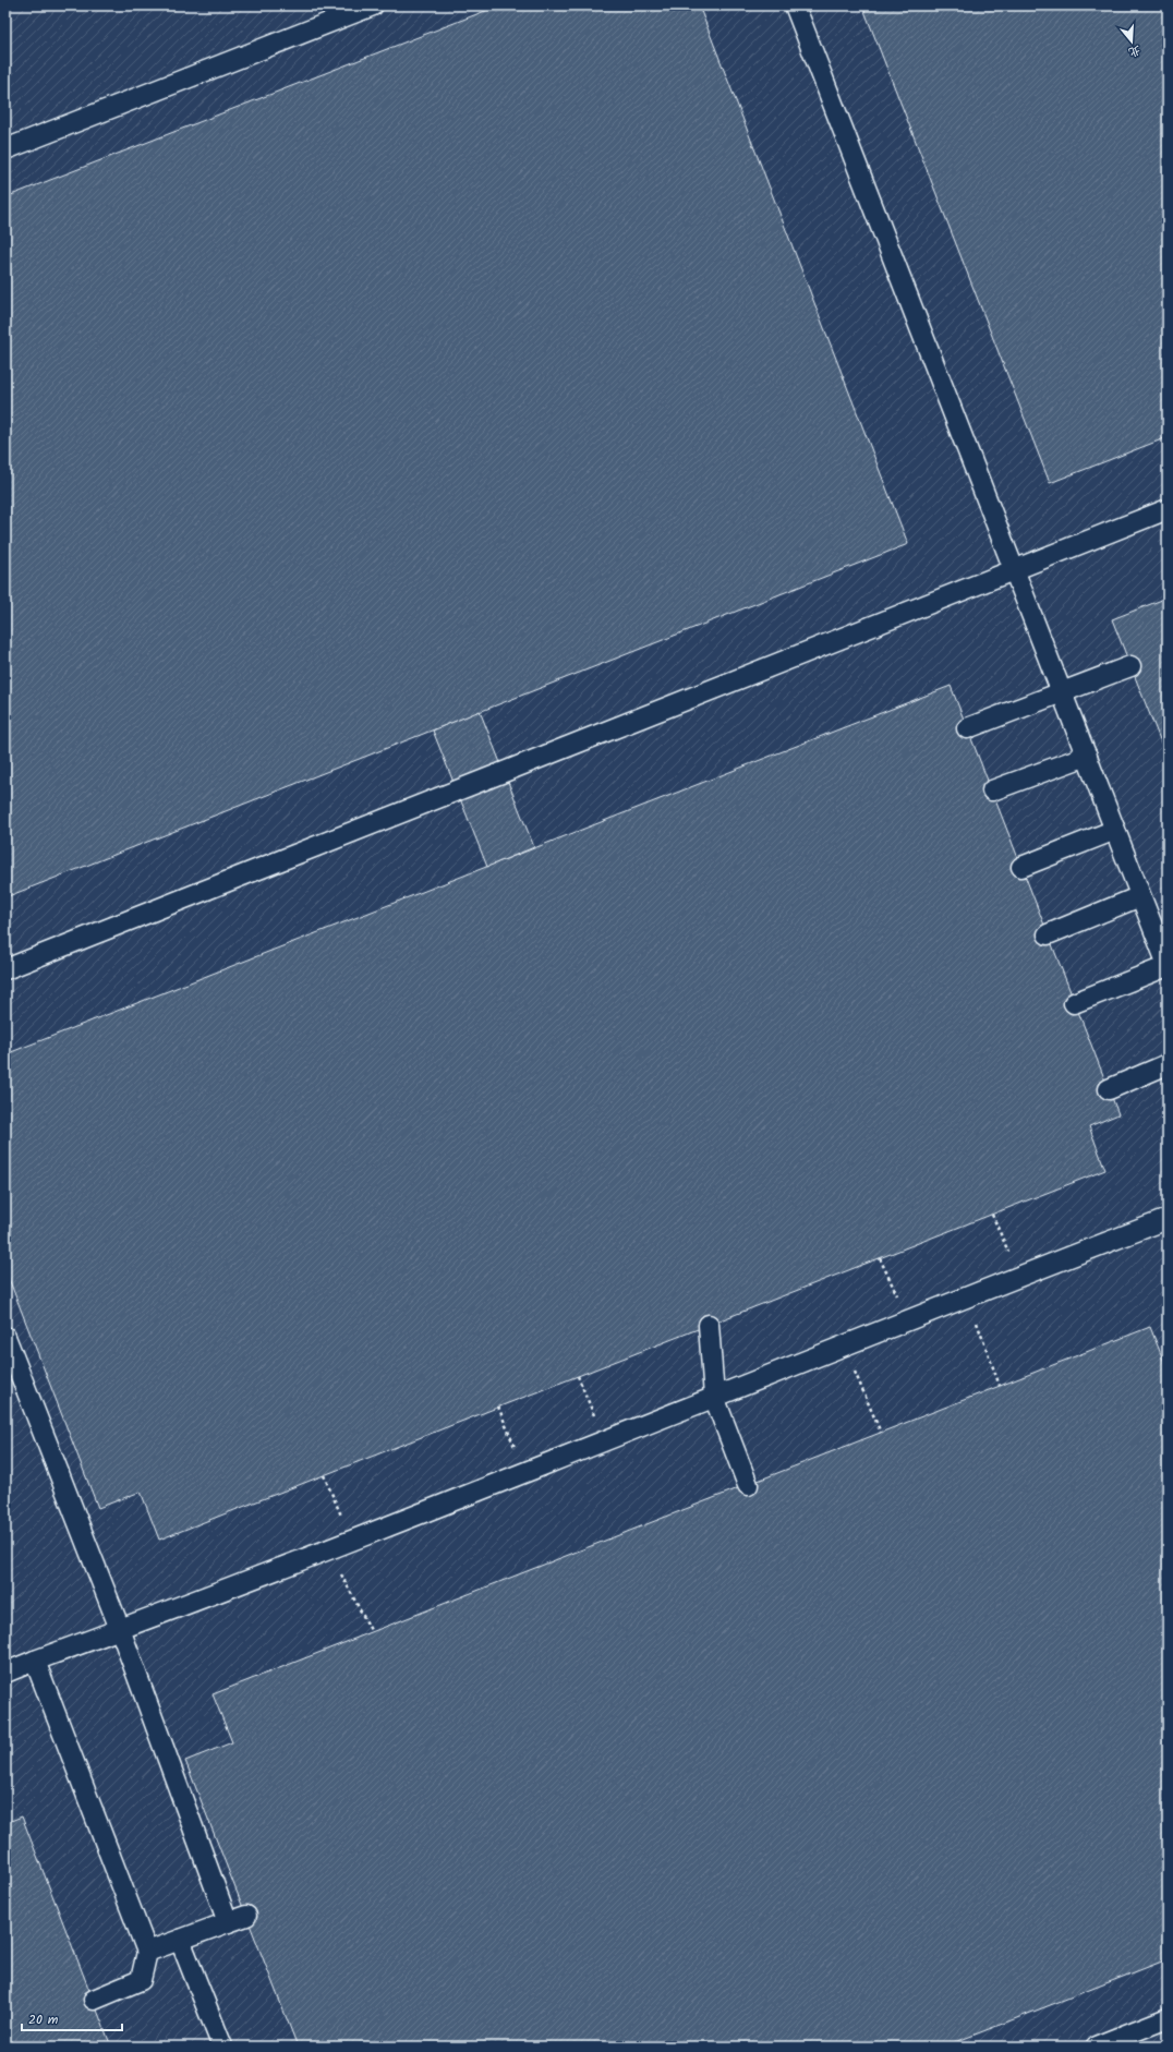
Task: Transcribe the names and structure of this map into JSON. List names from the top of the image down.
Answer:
{
  "scale_bar": "20 m",
  "north": "bottom"
}
